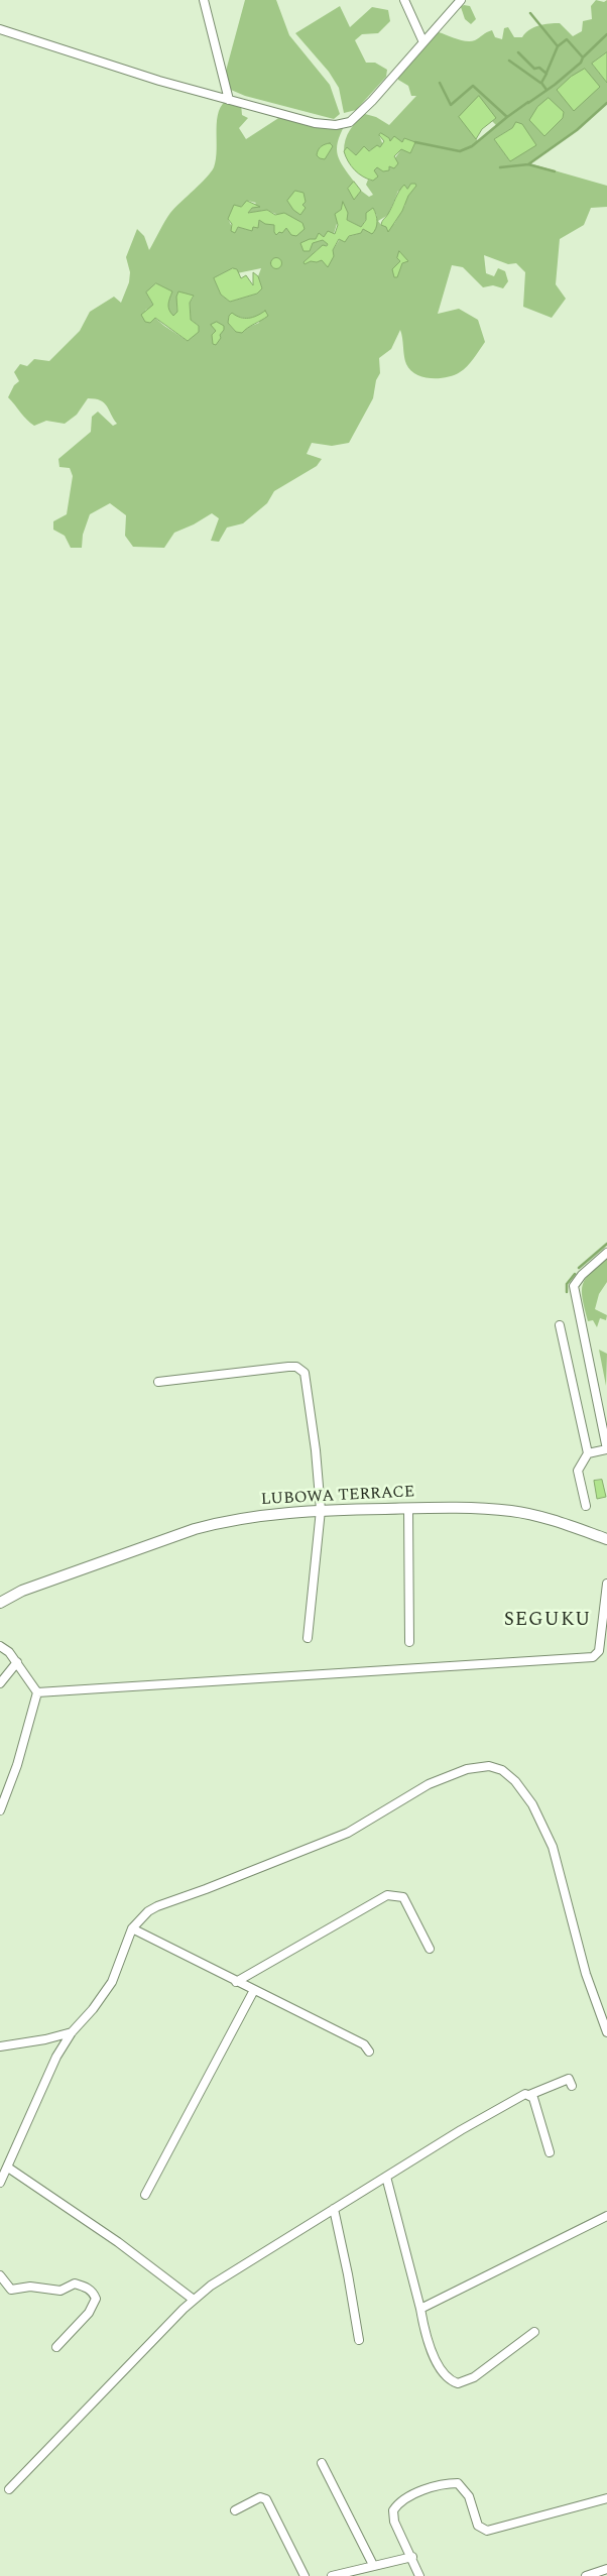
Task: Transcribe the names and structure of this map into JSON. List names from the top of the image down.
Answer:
{
  "streets": {
    "street": ["LUBOWA TERRACE"]
  },
  "districts": ["SEGUKU"]
}
